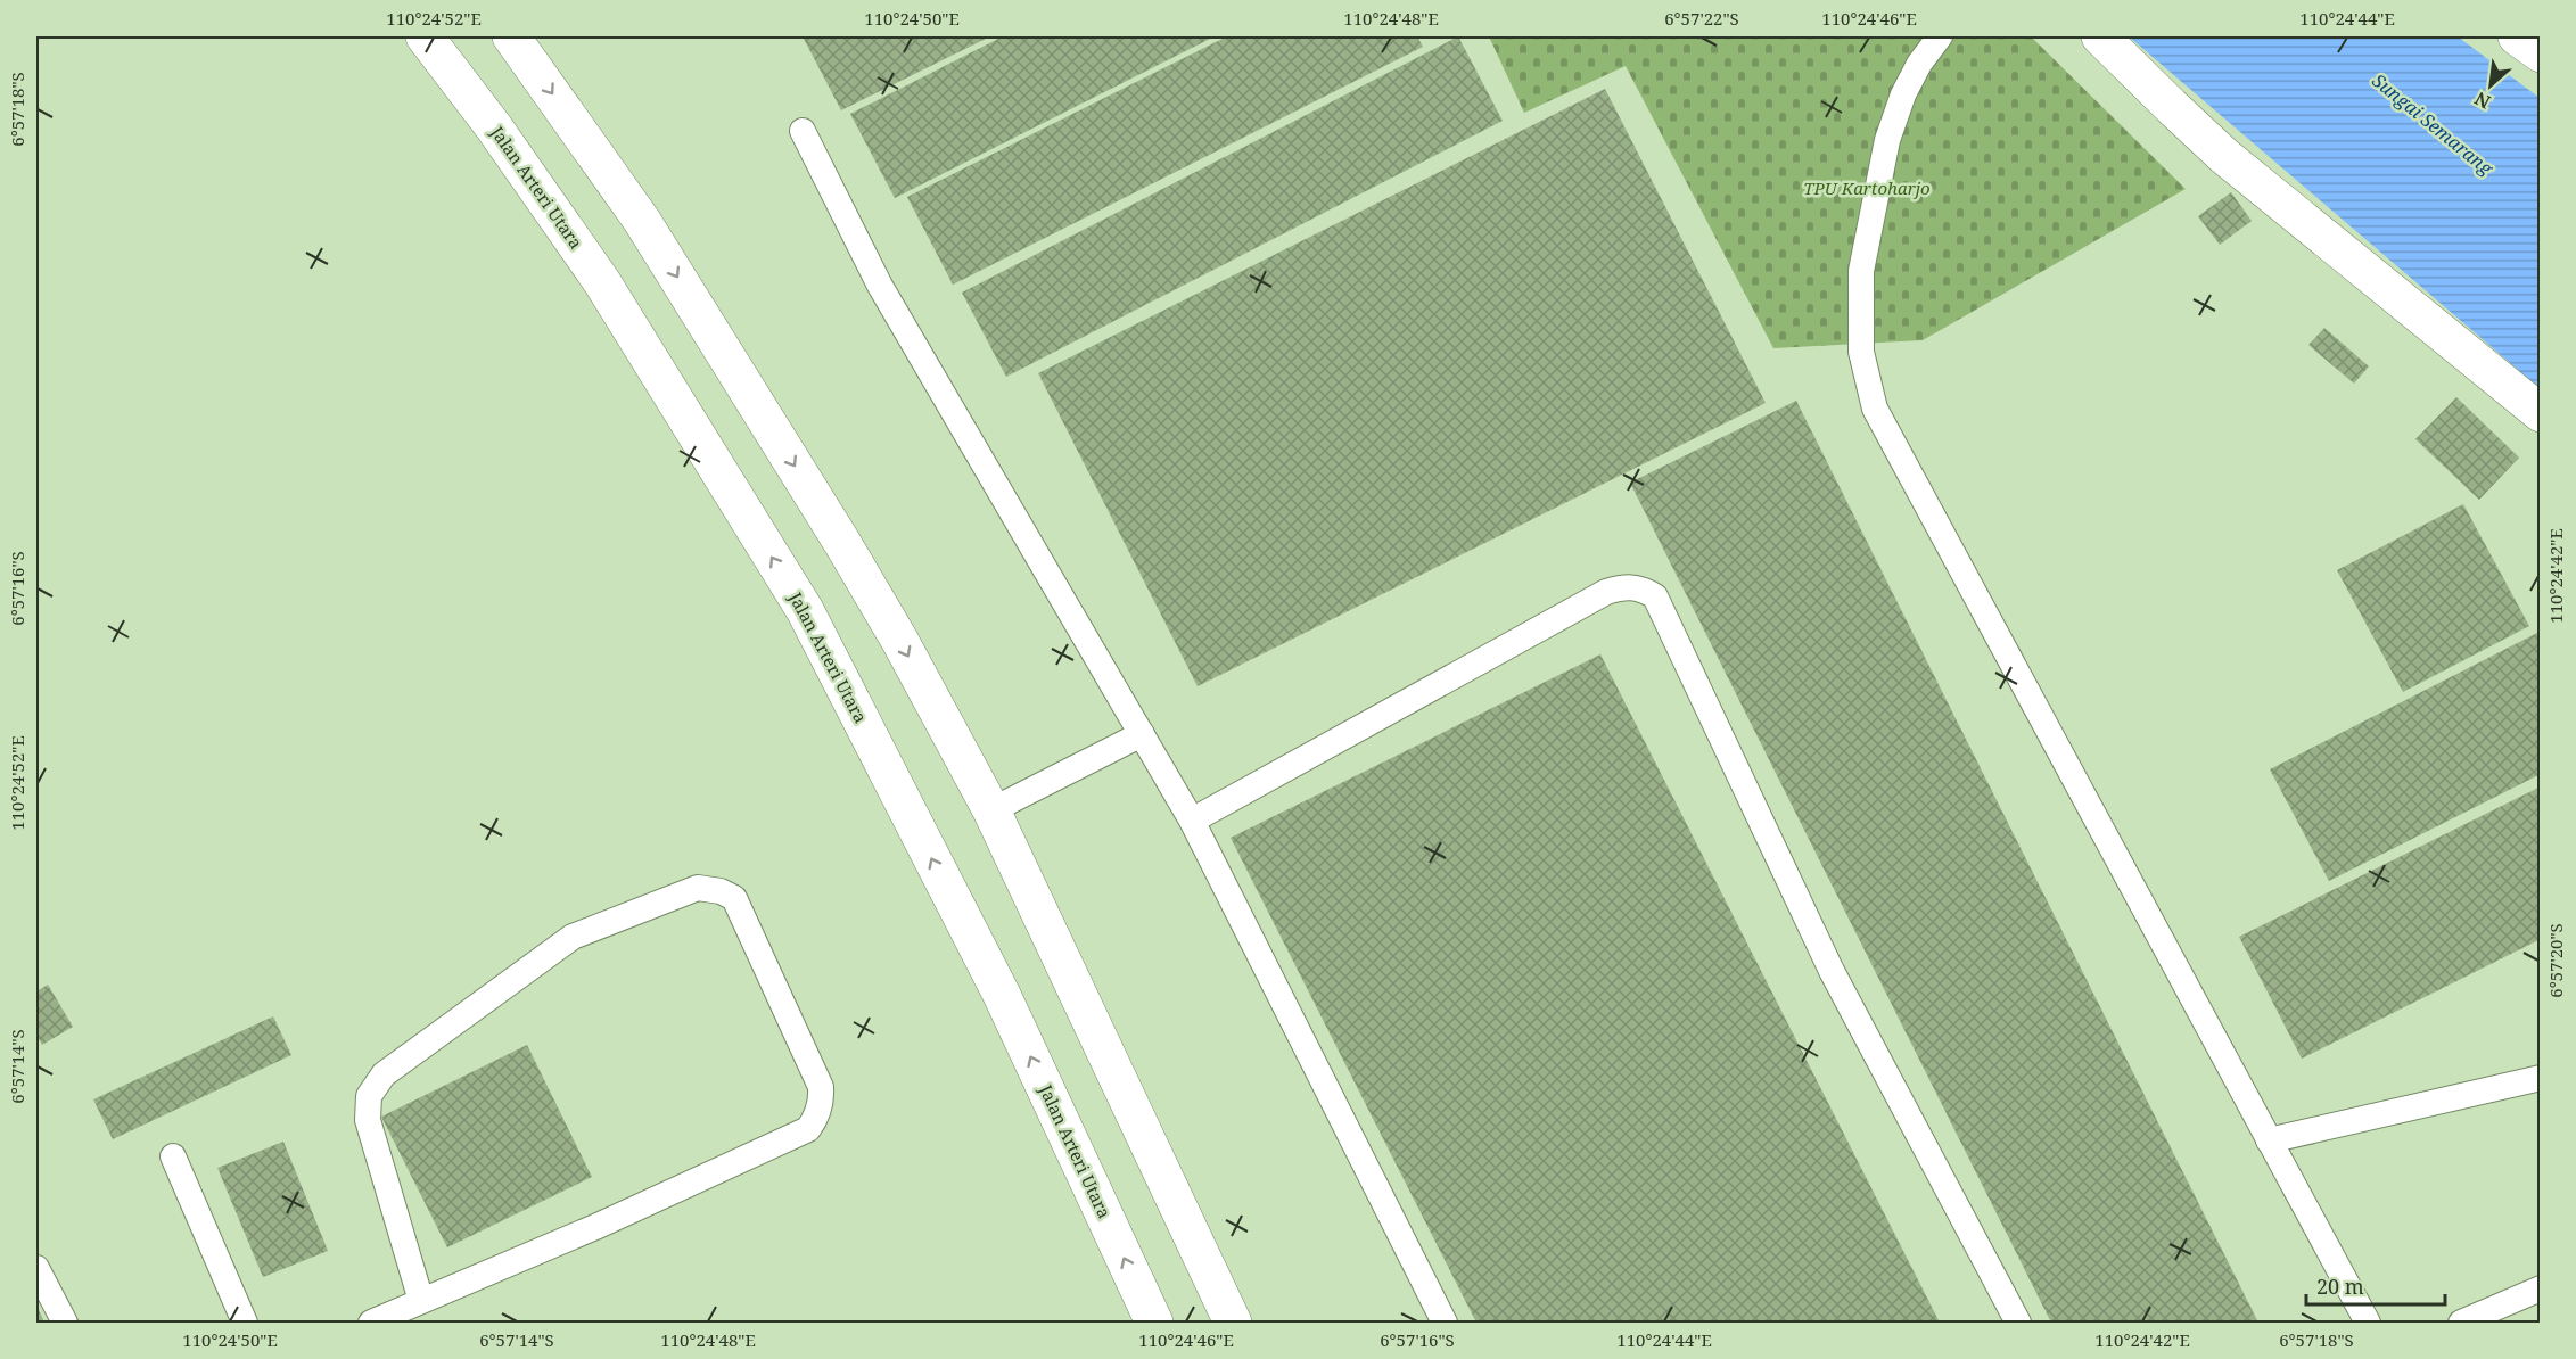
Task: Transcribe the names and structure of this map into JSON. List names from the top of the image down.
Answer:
{
  "streets": {
    "main road": ["Jalan Arteri Utara"]
  },
  "water": ["Sungai Semarang"],
  "parks": ["TPU Kartoharjo"],
  "scale_bar": "20 m",
  "north": "bottom left",
  "coordinates": [
    "110°24'52\"E",
    "110°24'50\"E",
    "110°24'48\"E",
    "6°57'22\"S",
    "110°24'46\"E",
    "110°24'44\"E",
    "6°57'18\"S",
    "110°24'42\"E",
    "6°57'16\"S",
    "6°57'20\"S",
    "6°57'14\"S"
  ]
}
